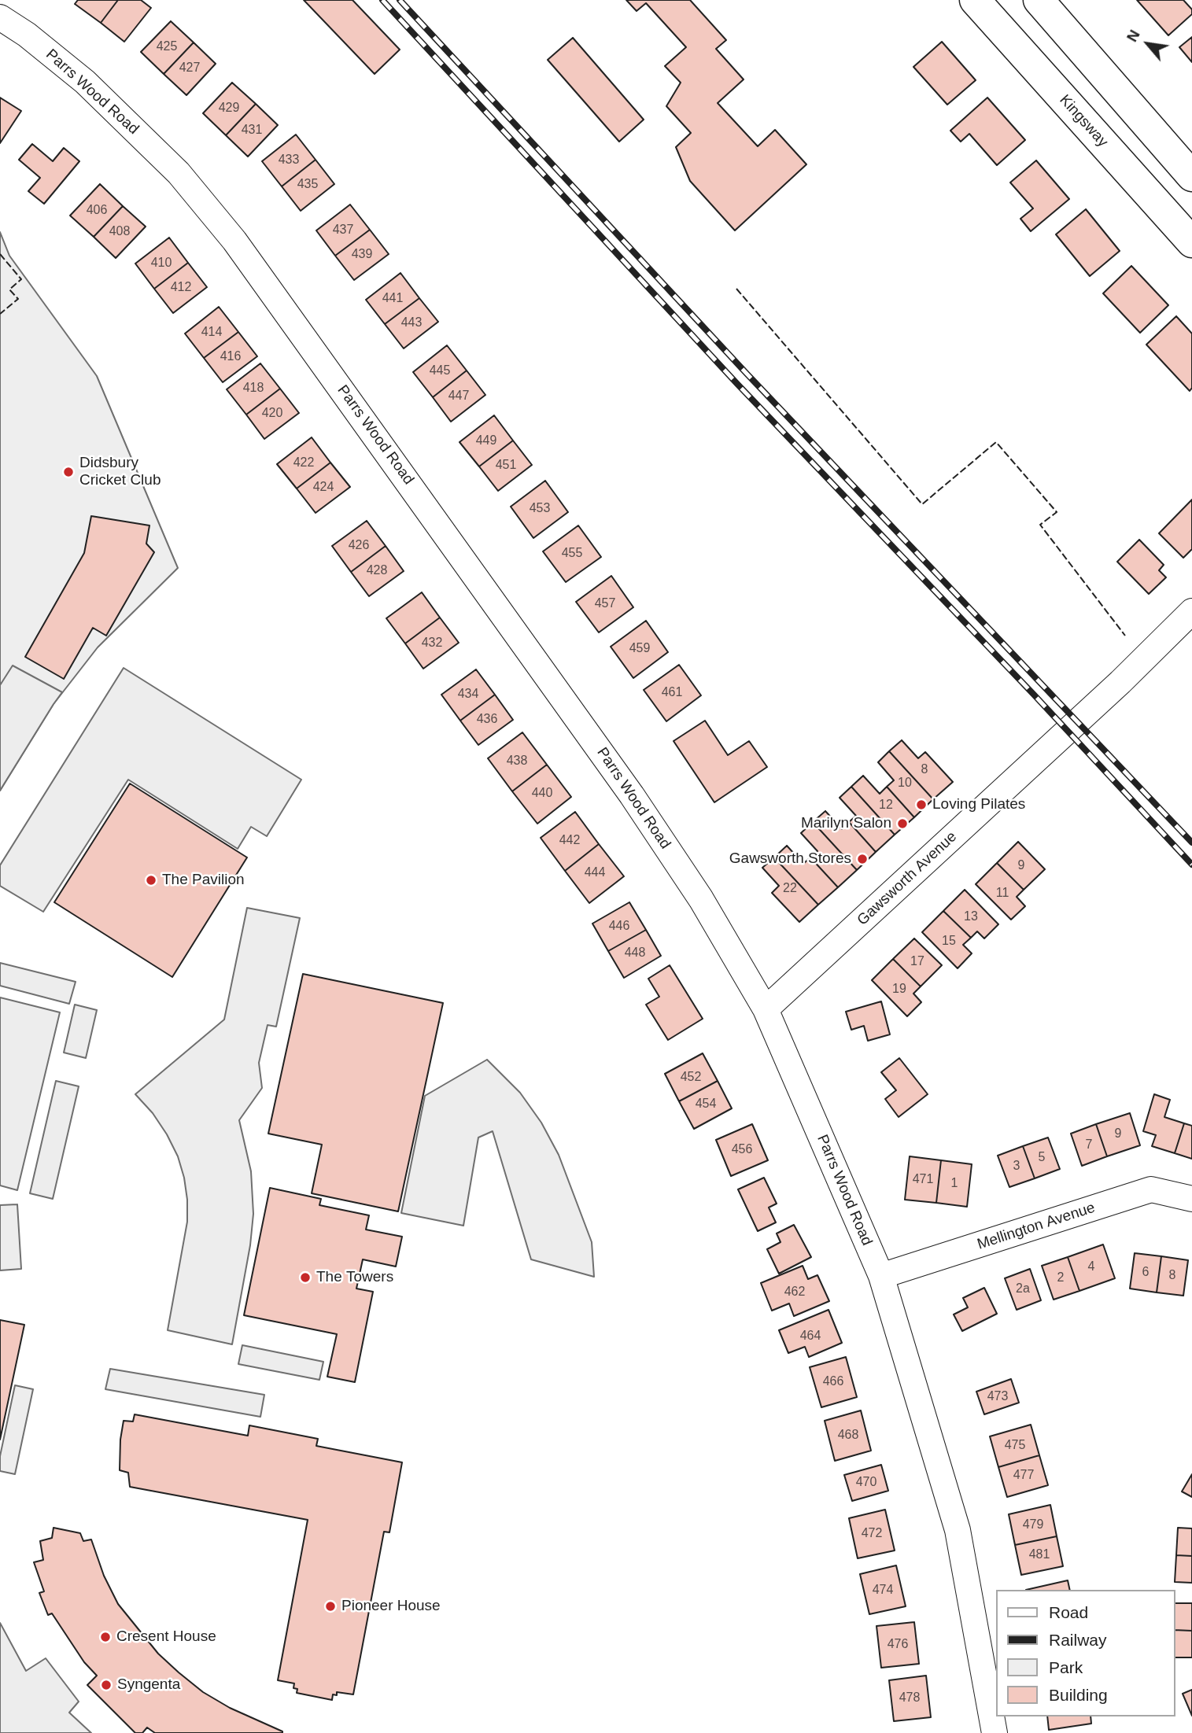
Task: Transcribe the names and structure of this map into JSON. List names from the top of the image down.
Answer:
{
  "streets": {
    "highway": ["Kingsway"],
    "street": ["Parrs Wood Road", "Gawsworth Avenue", "Mellington Avenue"]
  },
  "crossings": [
    ["Parrs Wood Road", "Gawsworth Avenue"],
    ["Parrs Wood Road", "Mellington Avenue"]
  ],
  "places": [
    "Didsbury Cricket Club",
    "Loving Pilates",
    "Marilyn Salon",
    "Gawsworth Stores",
    "The Pavilion",
    "The Towers",
    "Pioneer House",
    "Cresent House",
    "Syngenta"
  ],
  "house_numbers": [
    "425",
    "427",
    "429",
    "431",
    "433",
    "435",
    "406",
    "437",
    "408",
    "439",
    "410",
    "412",
    "441",
    "443",
    "414",
    "416",
    "445",
    "418",
    "447",
    "420",
    "449",
    "422",
    "451",
    "424",
    "453",
    "426",
    "455",
    "428",
    "457",
    "432",
    "459",
    "461",
    "434",
    "436",
    "438",
    "8",
    "10",
    "440",
    "12",
    "442",
    "9",
    "444",
    "22",
    "11",
    "13",
    "446",
    "15",
    "448",
    "17",
    "19",
    "452",
    "454",
    "9",
    "7",
    "456",
    "5",
    "3",
    "471",
    "1",
    "4",
    "6",
    "8",
    "2",
    "2a",
    "462",
    "464",
    "466",
    "473",
    "468",
    "475",
    "477",
    "470",
    "479",
    "472",
    "481",
    "474",
    "476",
    "478"
  ],
  "legend": [
    "Road",
    "Railway",
    "Park",
    "Building"
  ],
  "north": "top left"
}
